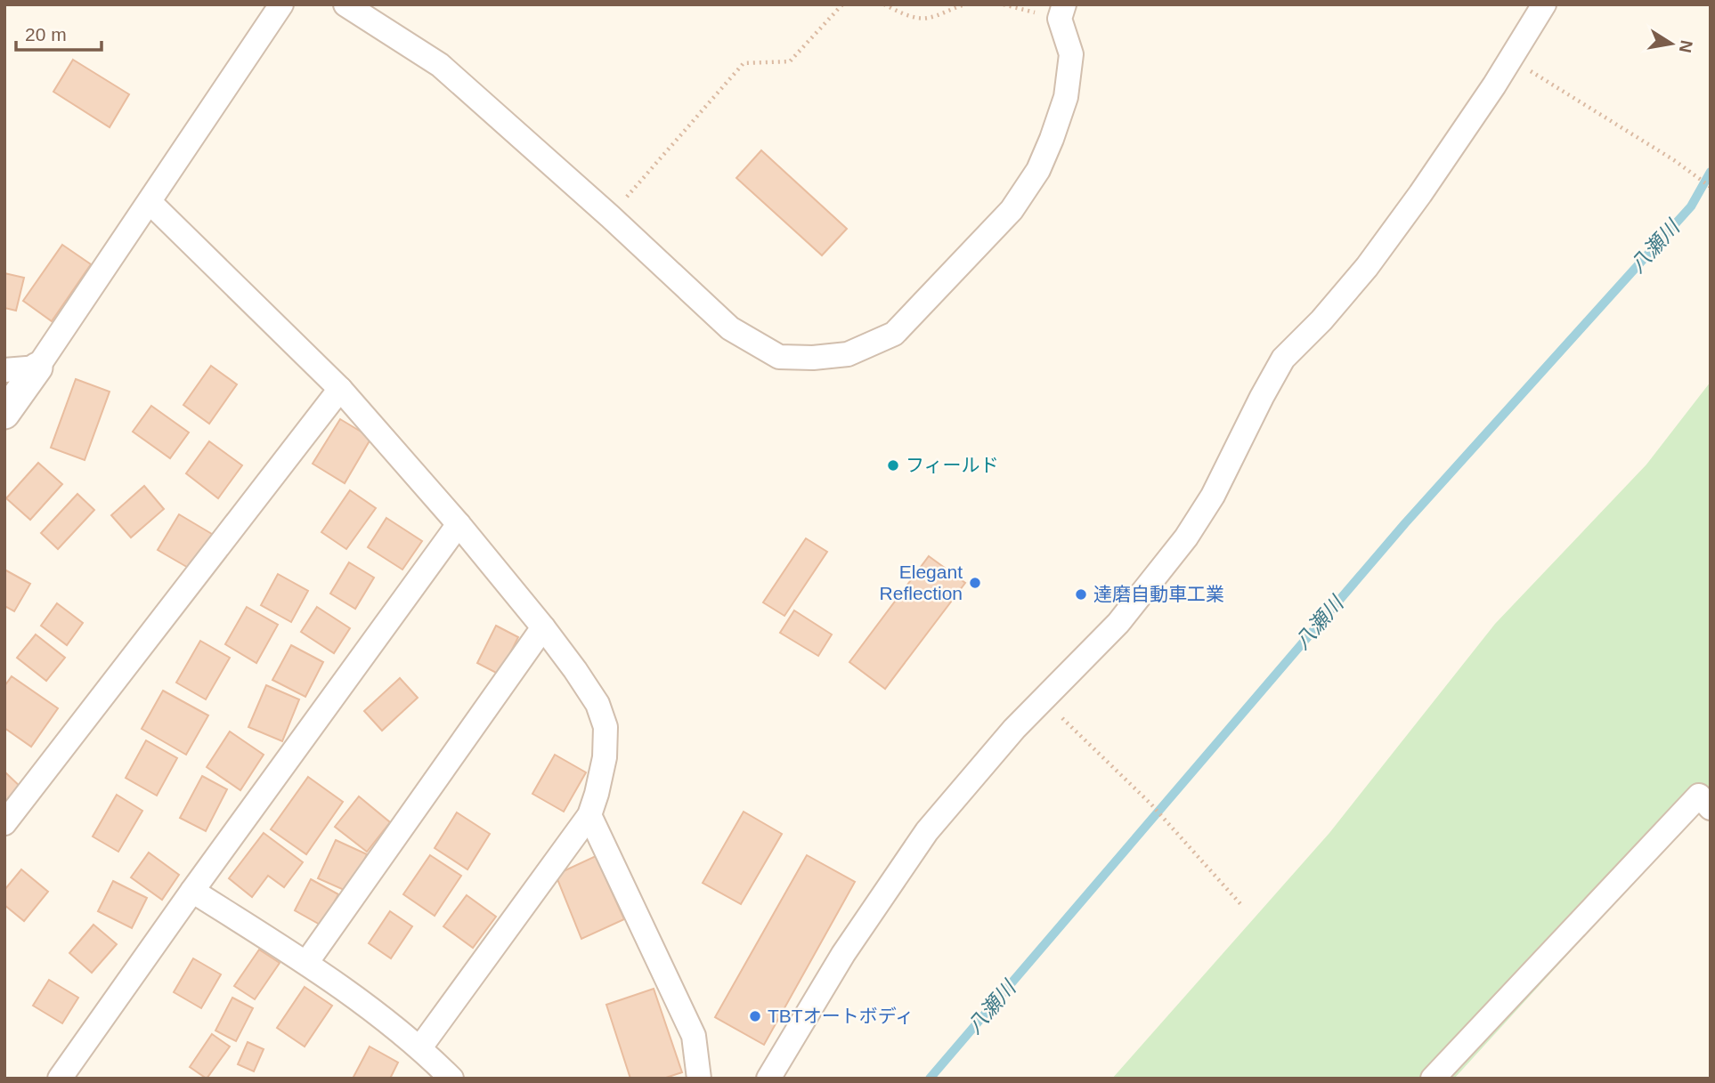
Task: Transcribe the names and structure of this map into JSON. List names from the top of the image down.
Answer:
{
  "water": ["八瀬川"],
  "places": [
    "フィールド",
    "Elegant Reflection",
    "達磨自動車工業",
    "TBTオートボディ"
  ],
  "scale_bar": "20 m",
  "north": "right"
}
